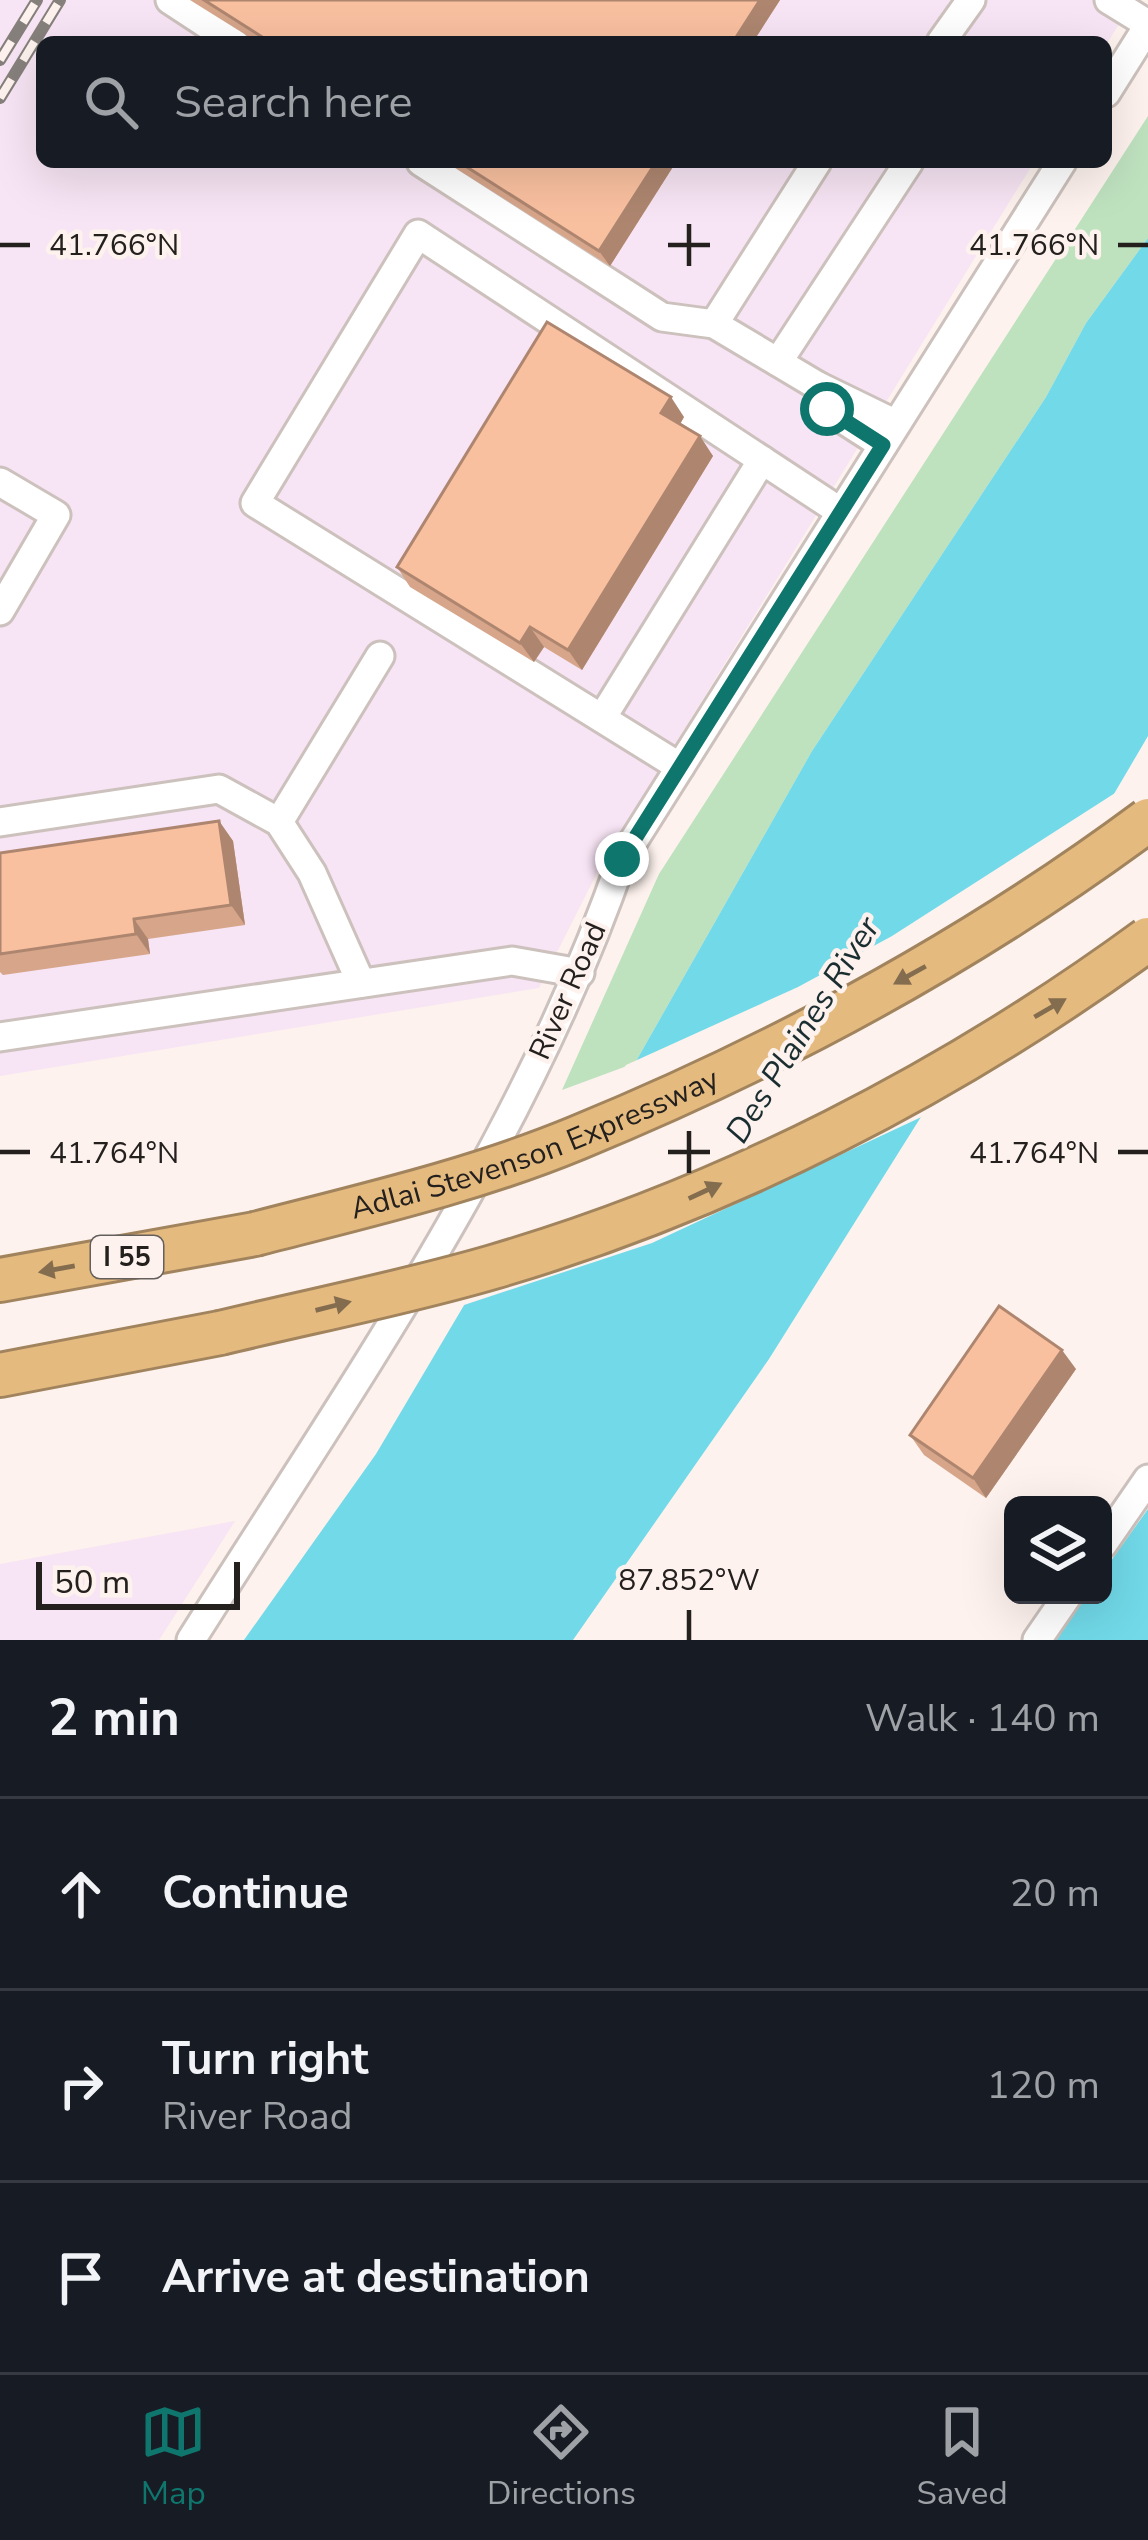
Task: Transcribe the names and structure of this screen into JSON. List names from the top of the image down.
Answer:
{
  "streets": {
    "highway": ["Adlai Stevenson Expressway", "I 55"],
    "street": ["River Road"]
  },
  "water": ["Des Plaines River"],
  "scale_bar": "50 m",
  "page": {
    "search": "Search here",
    "scale": "50 m",
    "heading": ["2 min", "Walk · 140 m"],
    "list": [
      ["Continue", "20 m"],
      ["Turn right", "River Road", "120 m"],
      "Arrive at destination"
    ],
    "nav": ["Map", "Directions", "Saved"]
  },
  "coordinates": ["41.766°N", "41.764°N", "87.852°W"]
}
